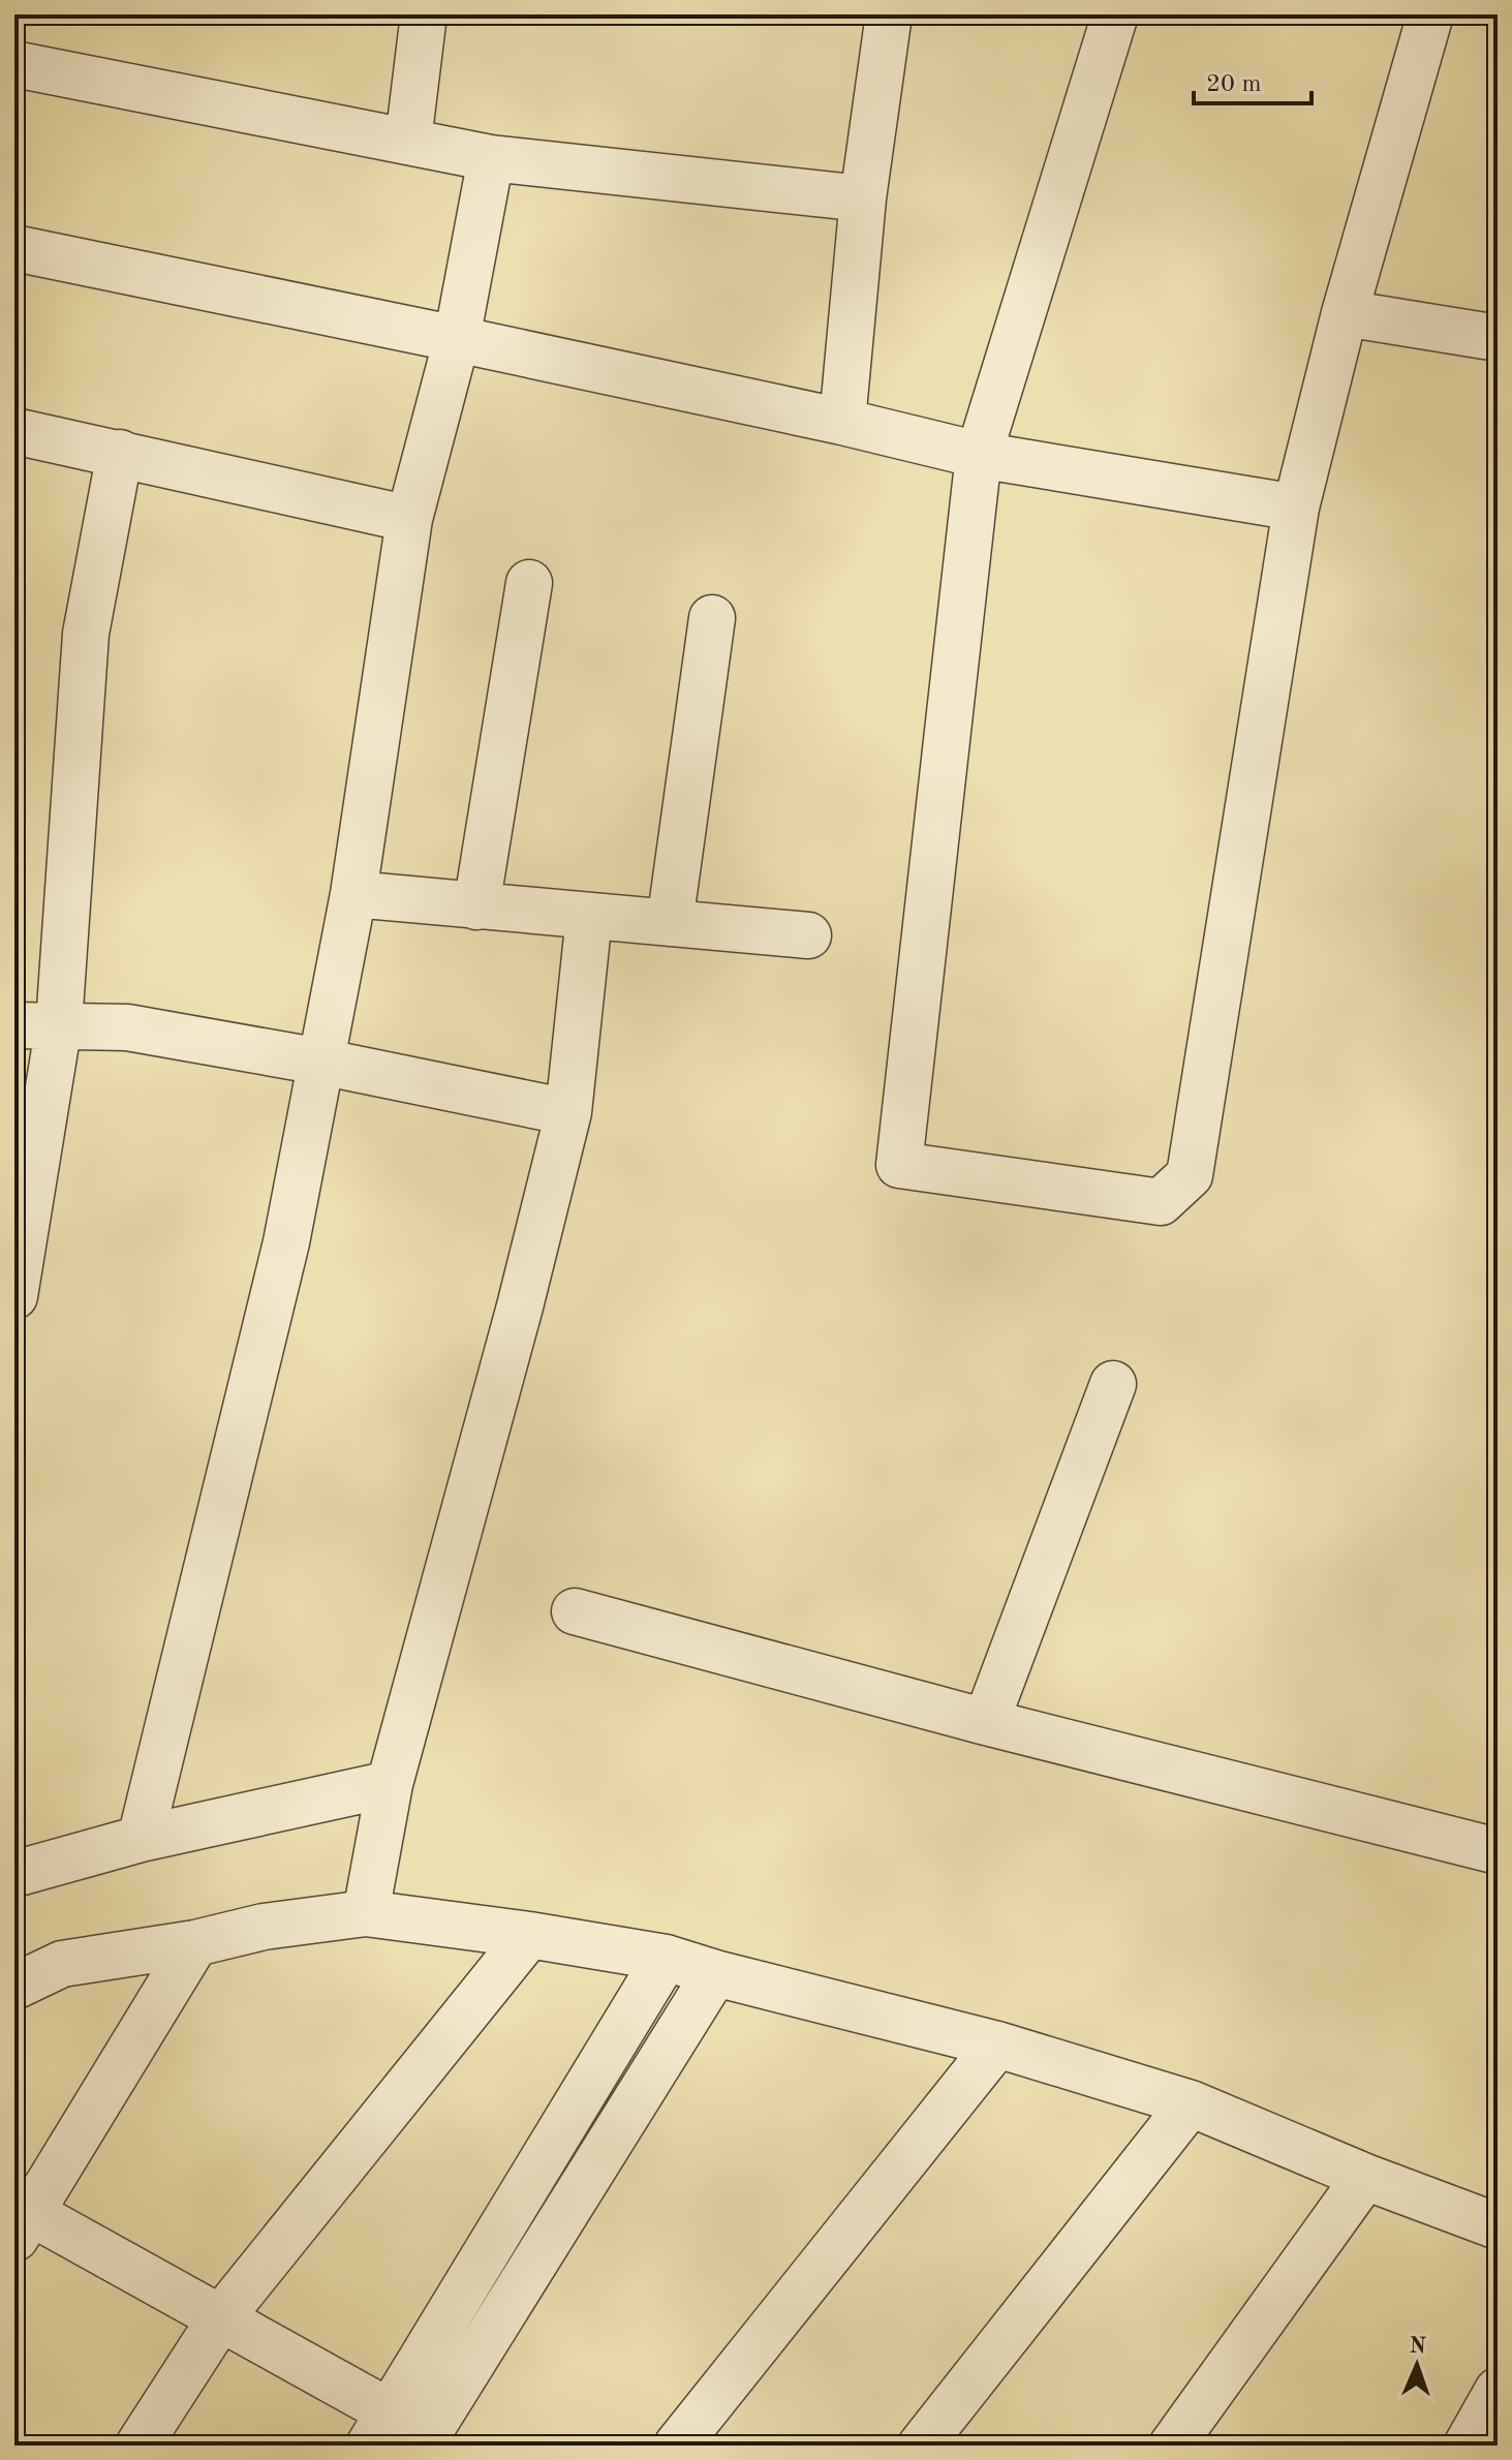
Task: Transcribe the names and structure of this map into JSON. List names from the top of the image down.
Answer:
{
  "scale_bar": "20 m",
  "north": "top"
}
